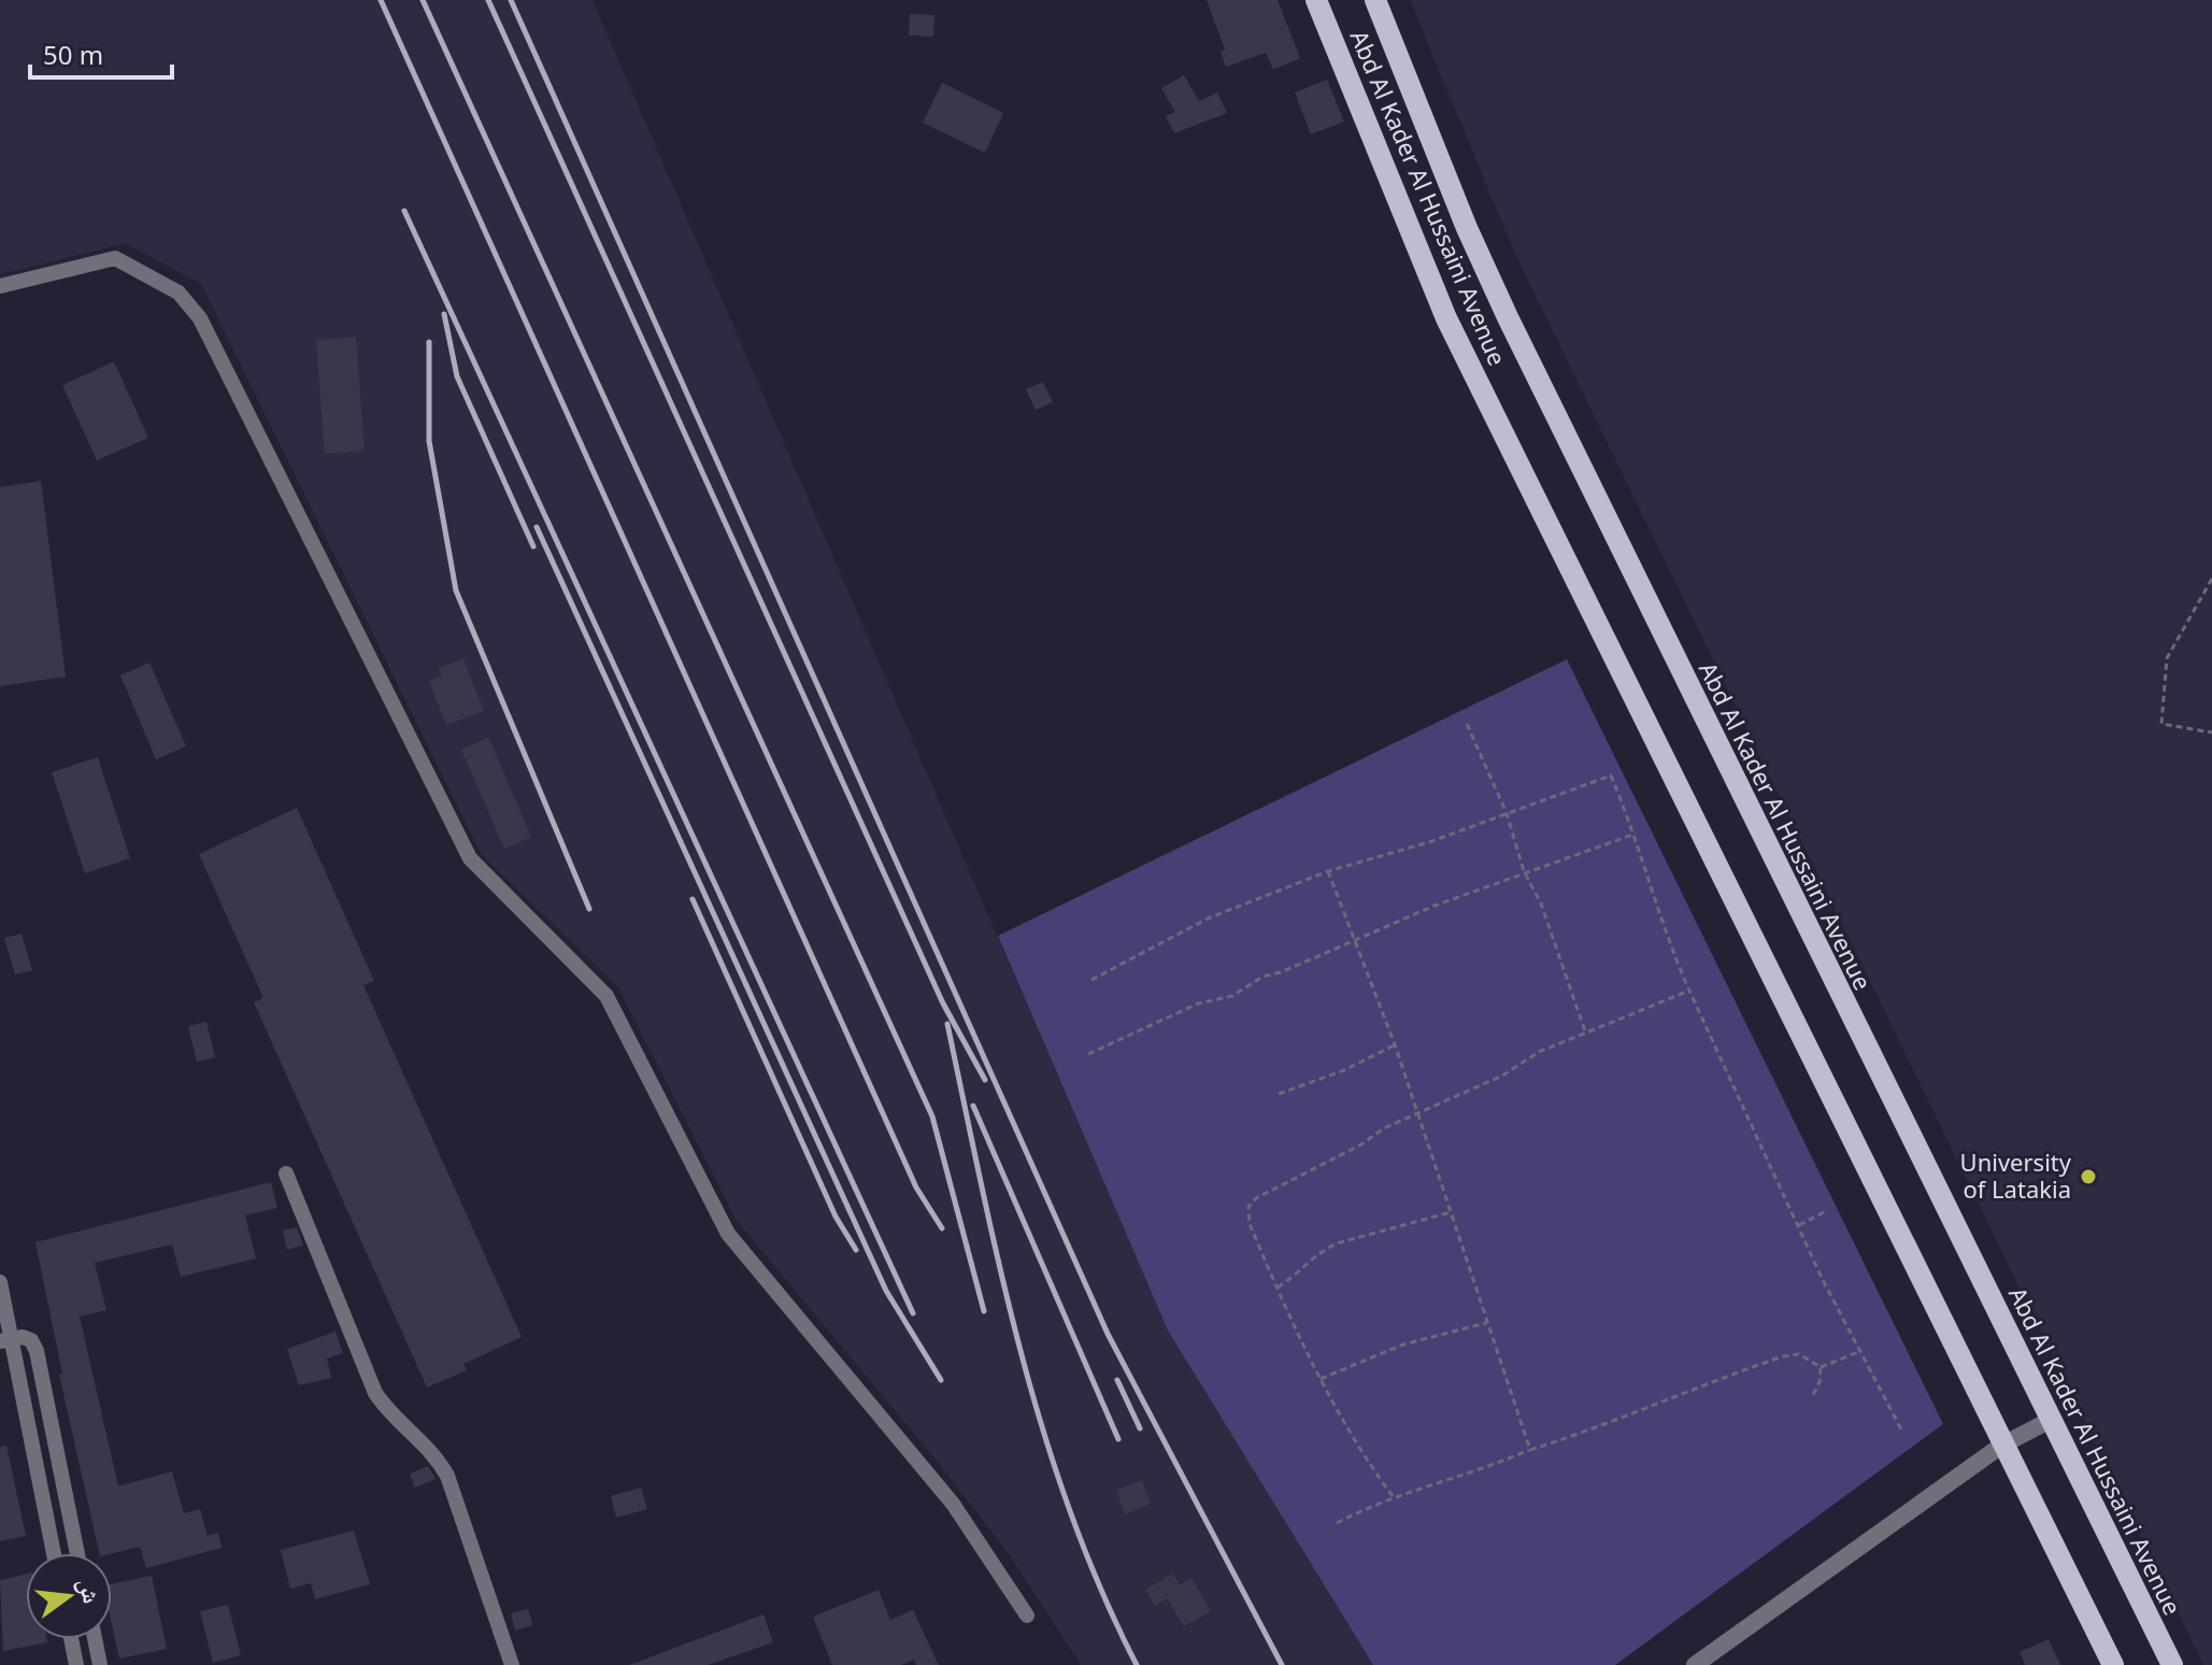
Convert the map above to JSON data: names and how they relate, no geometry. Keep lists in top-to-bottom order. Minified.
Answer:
{"streets":{"main road":["Abd Al Kader Al Hussaini Avenue"]},"places":["University of Latakia"],"scale_bar":"50 m","north":"right"}
